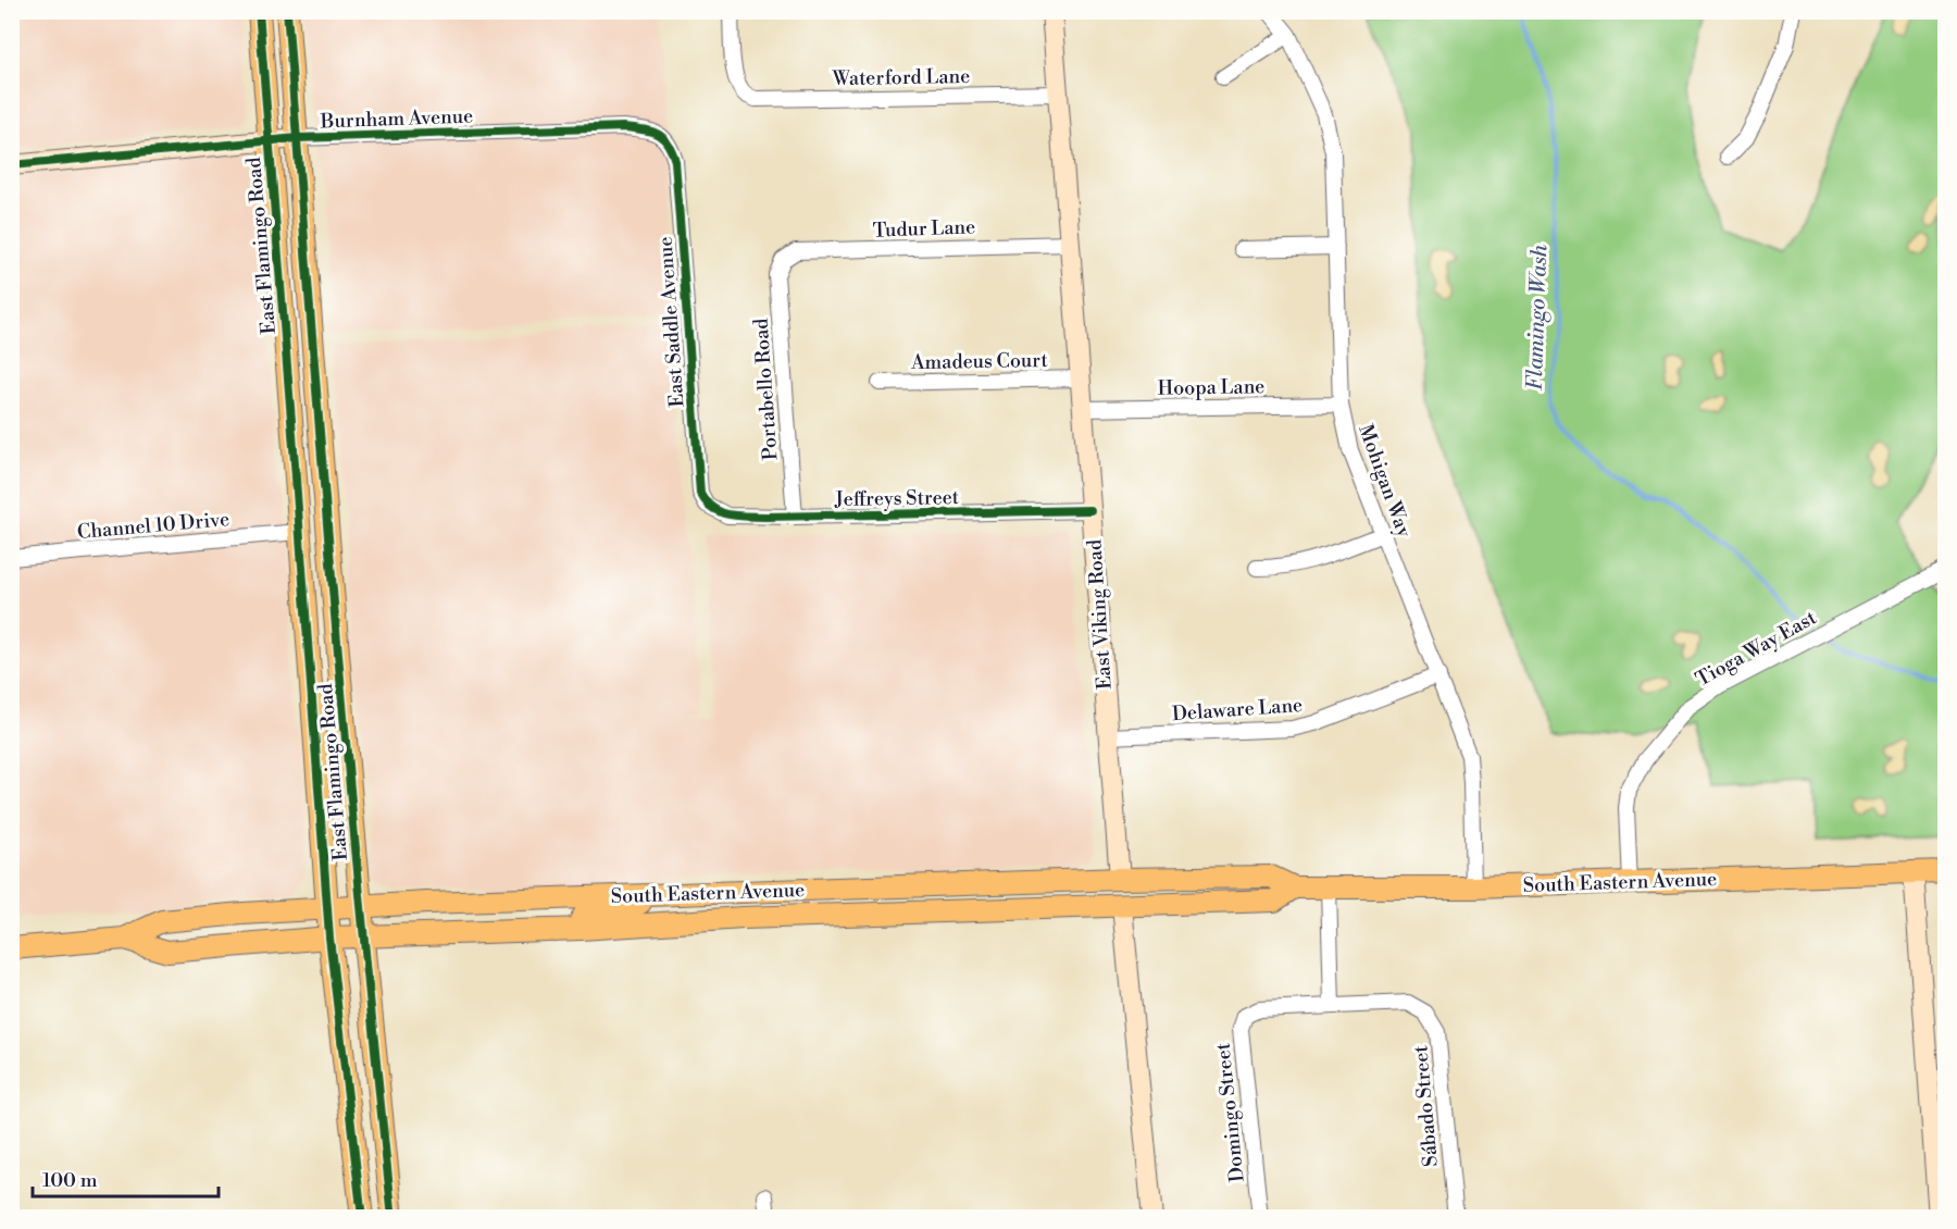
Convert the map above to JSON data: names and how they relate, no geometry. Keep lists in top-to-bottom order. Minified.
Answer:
{"streets":{"main road":["East Flamingo Road","South Eastern Avenue"],"street":["Waterford Lane","Burnham Avenue","Tudur Lane","East Saddle Avenue","Amadeus Court","Hoopa Lane","Portabello Road","Mohigan Way","Jeffreys Street","Channel 10 Drive","East Viking Road","Tioga Way East","Delaware Lane","Sábado Street","Domingo Street"]},"crossings":[["Waterford Lane","East Viking Road"],["Burnham Avenue","East Flamingo Road"],["Burnham Avenue","East Saddle Avenue"],["Tudur Lane","Portabello Road"],["Tudur Lane","East Viking Road"],["East Flamingo Road","Channel 10 Drive"],["East Flamingo Road","South Eastern Avenue"],["East Saddle Avenue","Jeffreys Street"],["Amadeus Court","East Viking Road"],["Hoopa Lane","Mohigan Way"],["Hoopa Lane","East Viking Road"],["Portabello Road","Jeffreys Street"],["Mohigan Way","Delaware Lane"],["Mohigan Way","South Eastern Avenue"],["Jeffreys Street","East Viking Road"],["East Viking Road","Delaware Lane"],["East Viking Road","South Eastern Avenue"],["Tioga Way East","South Eastern Avenue"],["Sábado Street","Domingo Street"]],"water":["Flamingo Wash"],"scale_bar":"100 m"}
